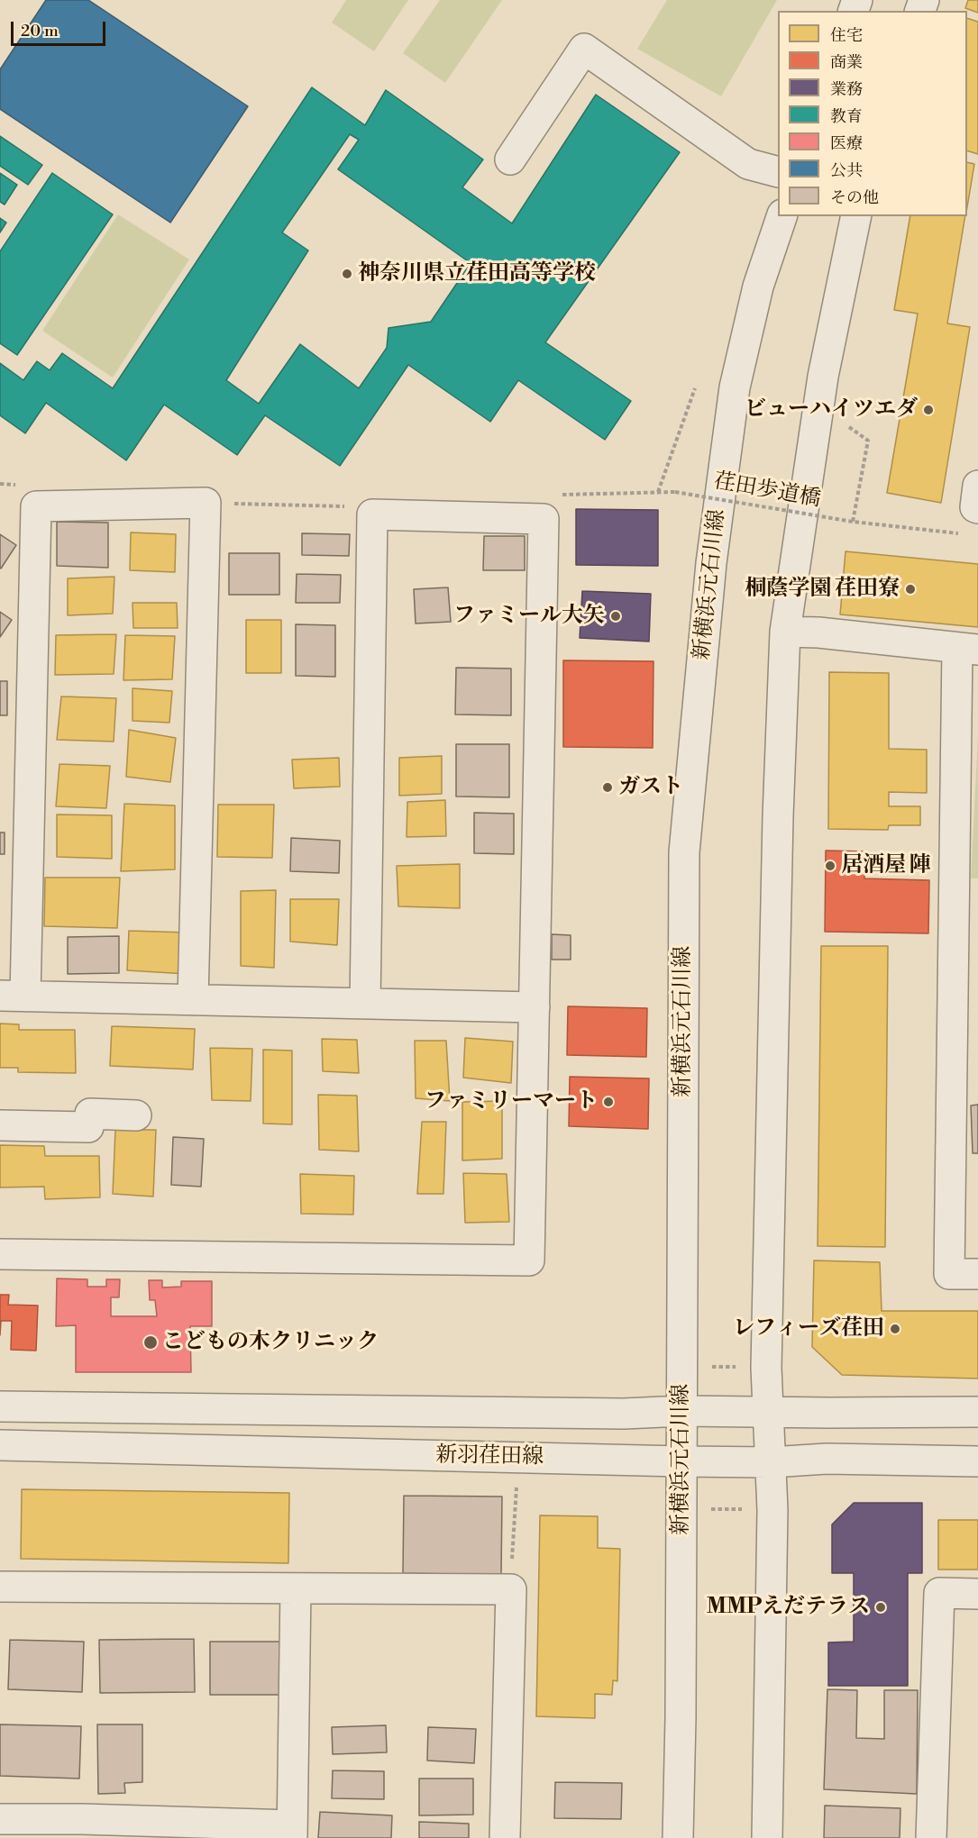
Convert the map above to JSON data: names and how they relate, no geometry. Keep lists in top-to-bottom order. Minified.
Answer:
{"streets":{"street":["新横浜元石川線","新羽荏田線"],"path":["荏田歩道橋"]},"crossings":[["新横浜元石川線","新羽荏田線"]],"places":["神奈川県立荏田高等学校","ビューハイツエダ","桐蔭学園 荏田寮","ファミール大矢","ガスト","居酒屋 陣","ファミリーマート","レフィーズ荏田","こどもの木クリニック","MMPえだテラス"],"legend":["住宅","商業","業務","教育","医療","公共","その他"],"scale_bar":"20 m"}
